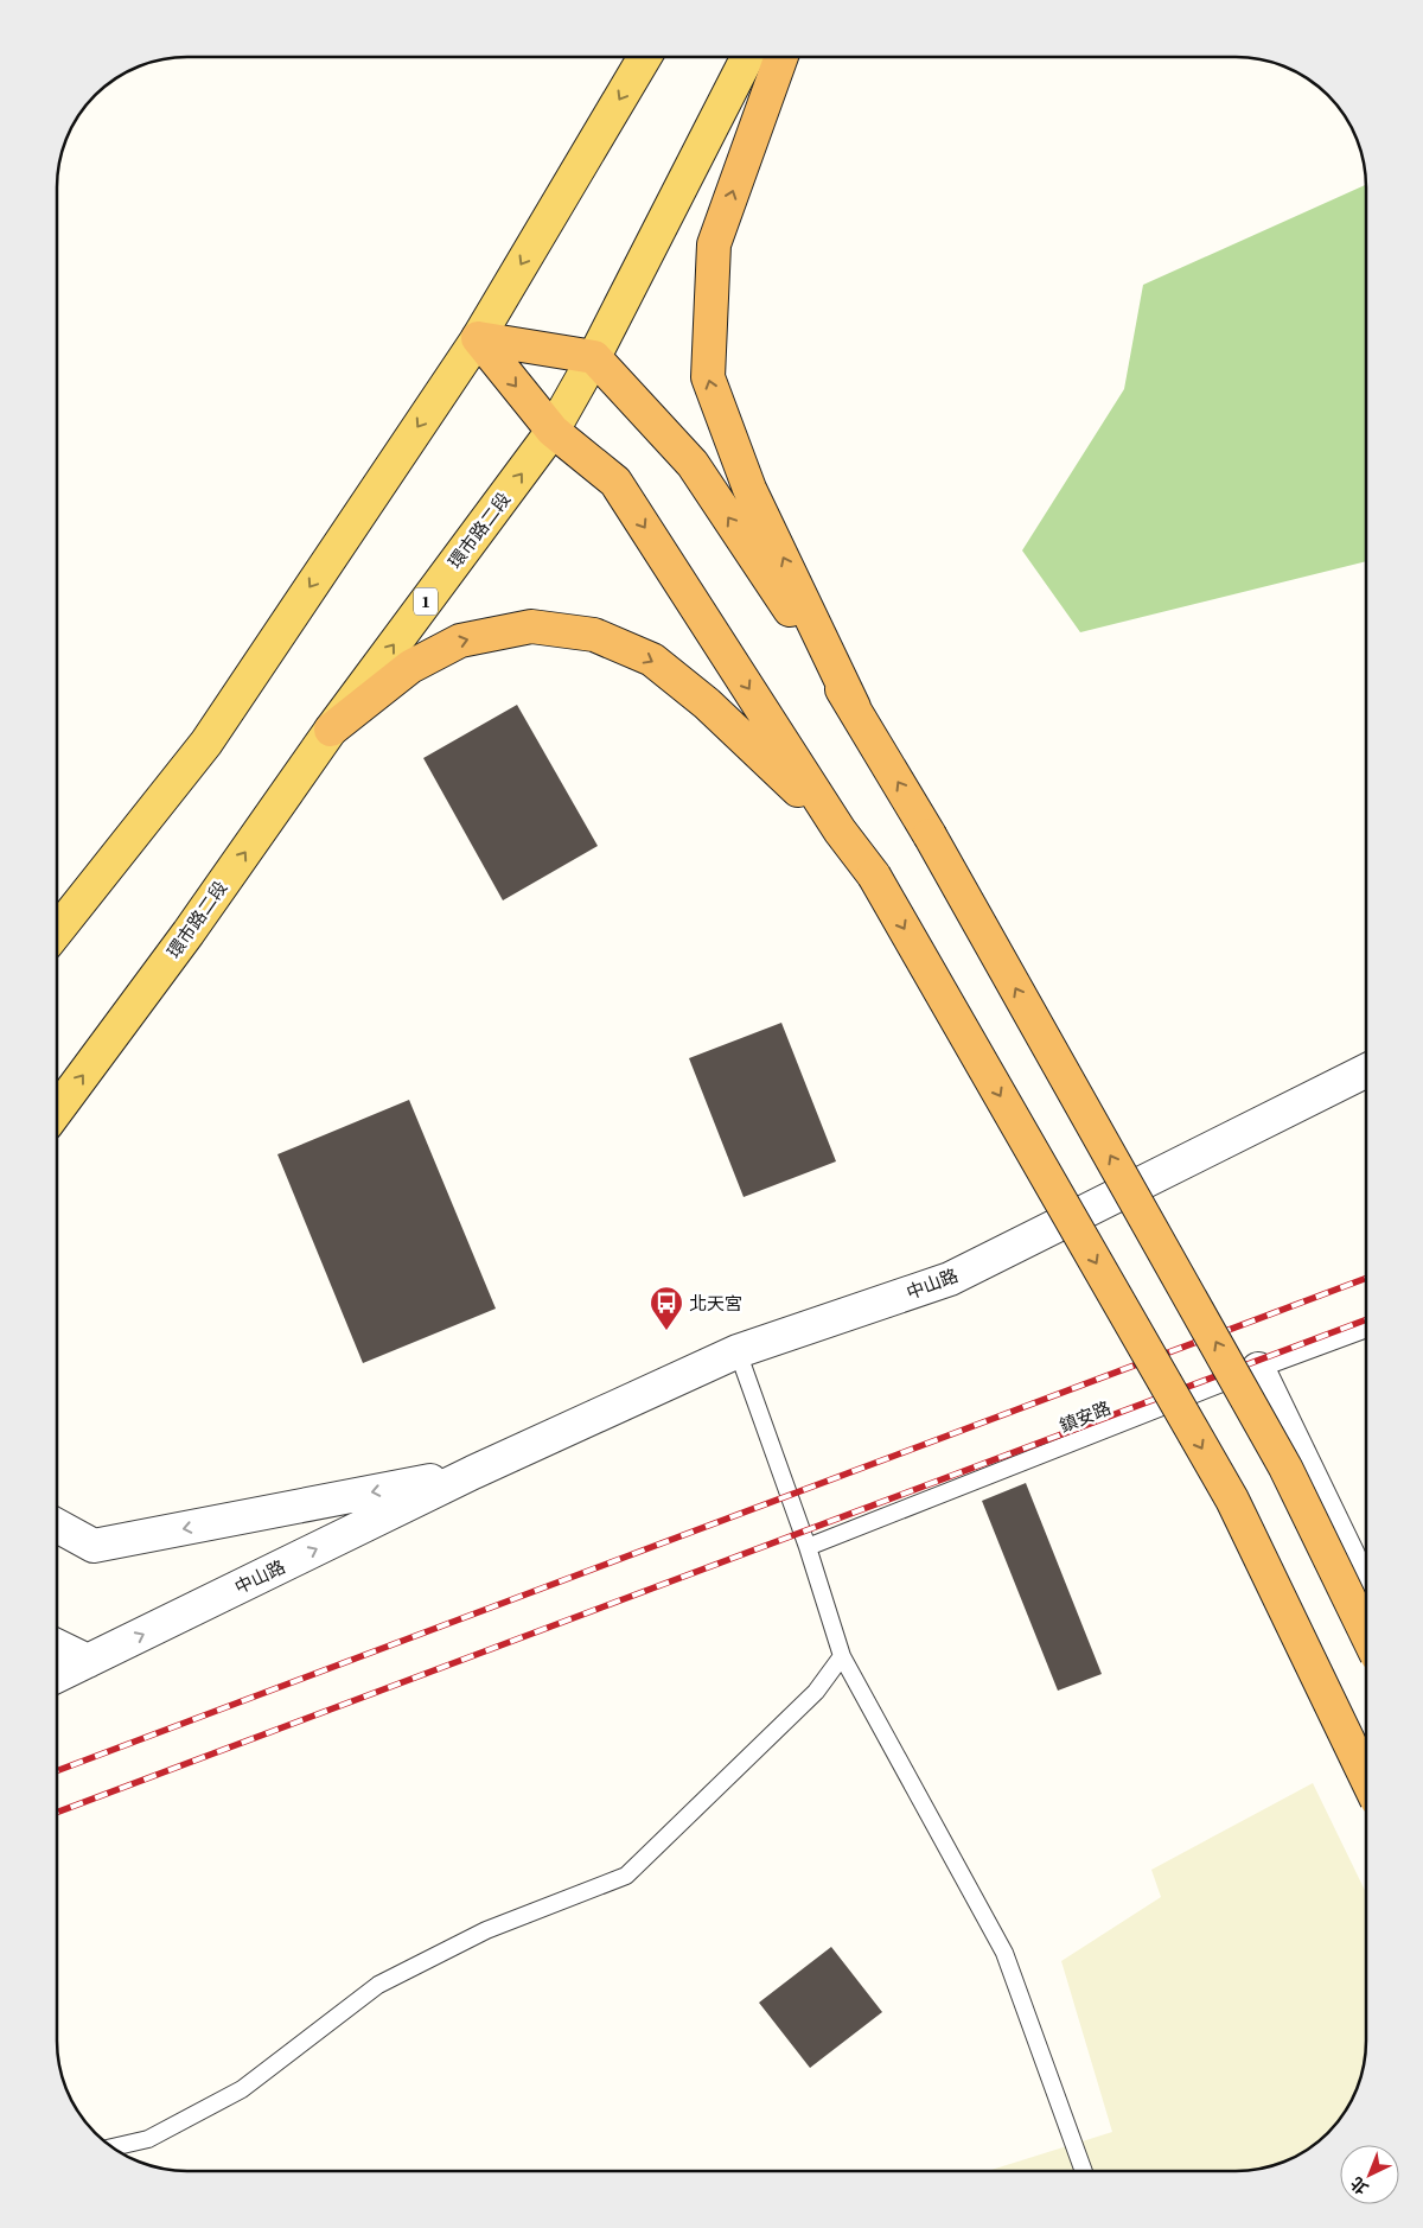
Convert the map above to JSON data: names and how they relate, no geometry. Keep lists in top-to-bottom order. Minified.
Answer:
{"streets":{"main road":["環市路二段","1"],"street":["中山路"],"lane":["鎮安路"]},"places":{"bus stop":["北天宮"]},"north":"bottom left"}
